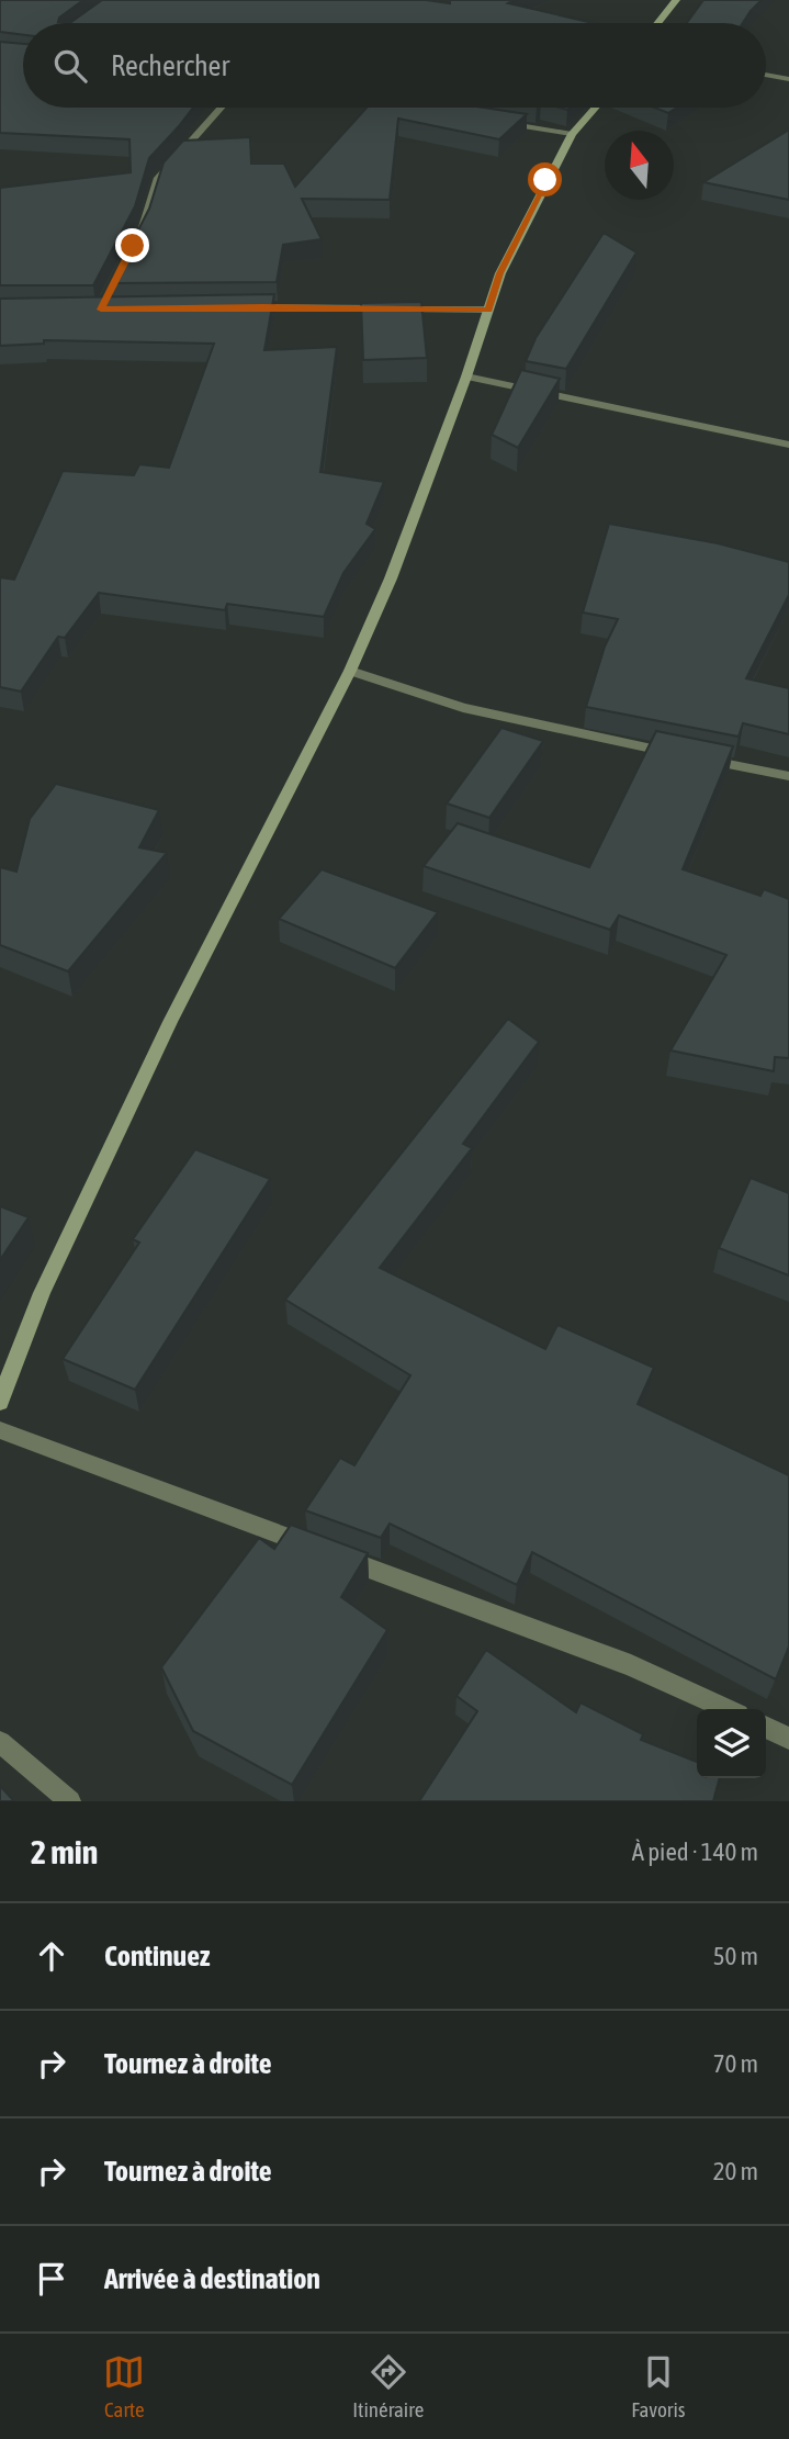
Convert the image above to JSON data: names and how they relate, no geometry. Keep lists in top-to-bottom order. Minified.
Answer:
{"north":"top","page":{"search":"Rechercher","heading":["2 min","À pied · 140 m"],"list":[["Continuez","50 m"],["Tournez à droite","70 m"],["Tournez à droite","20 m"],"Arrivée à destination"],"nav":["Carte","Itinéraire","Favoris"]}}
